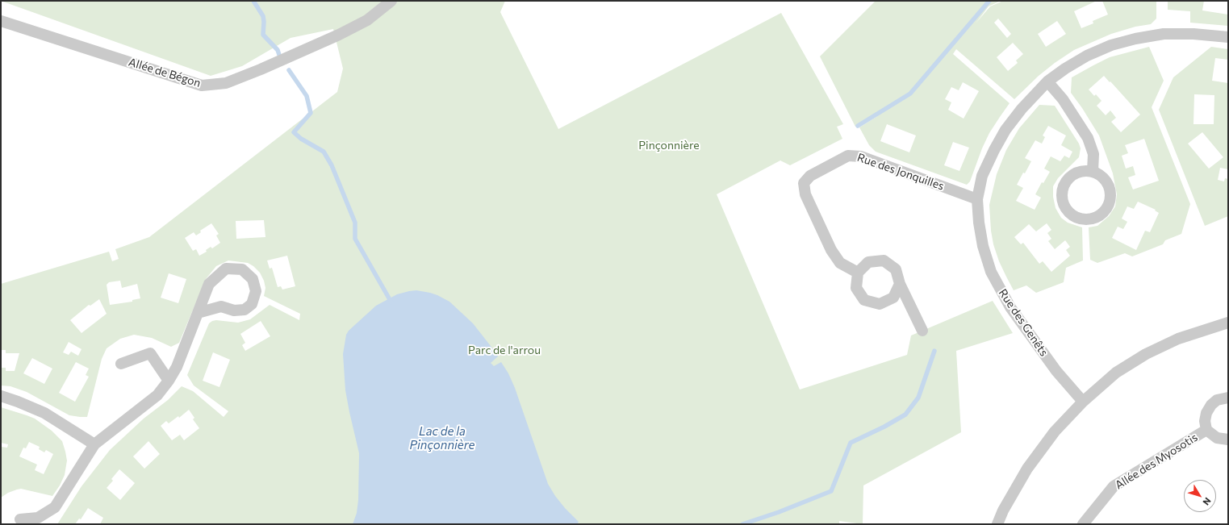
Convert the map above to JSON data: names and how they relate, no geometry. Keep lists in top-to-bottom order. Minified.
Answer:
{"streets":{"street":["Allée de Bégon","Rue des Jonquilles","Rue des Genêts","Allée des Myosotis"]},"crossings":[["Rue des Jonquilles","Rue des Genêts"]],"water":["Lac de la Pinçonnière"],"parks":["Pinçonnière","Parc de l'arrou"],"north":"bottom right"}
